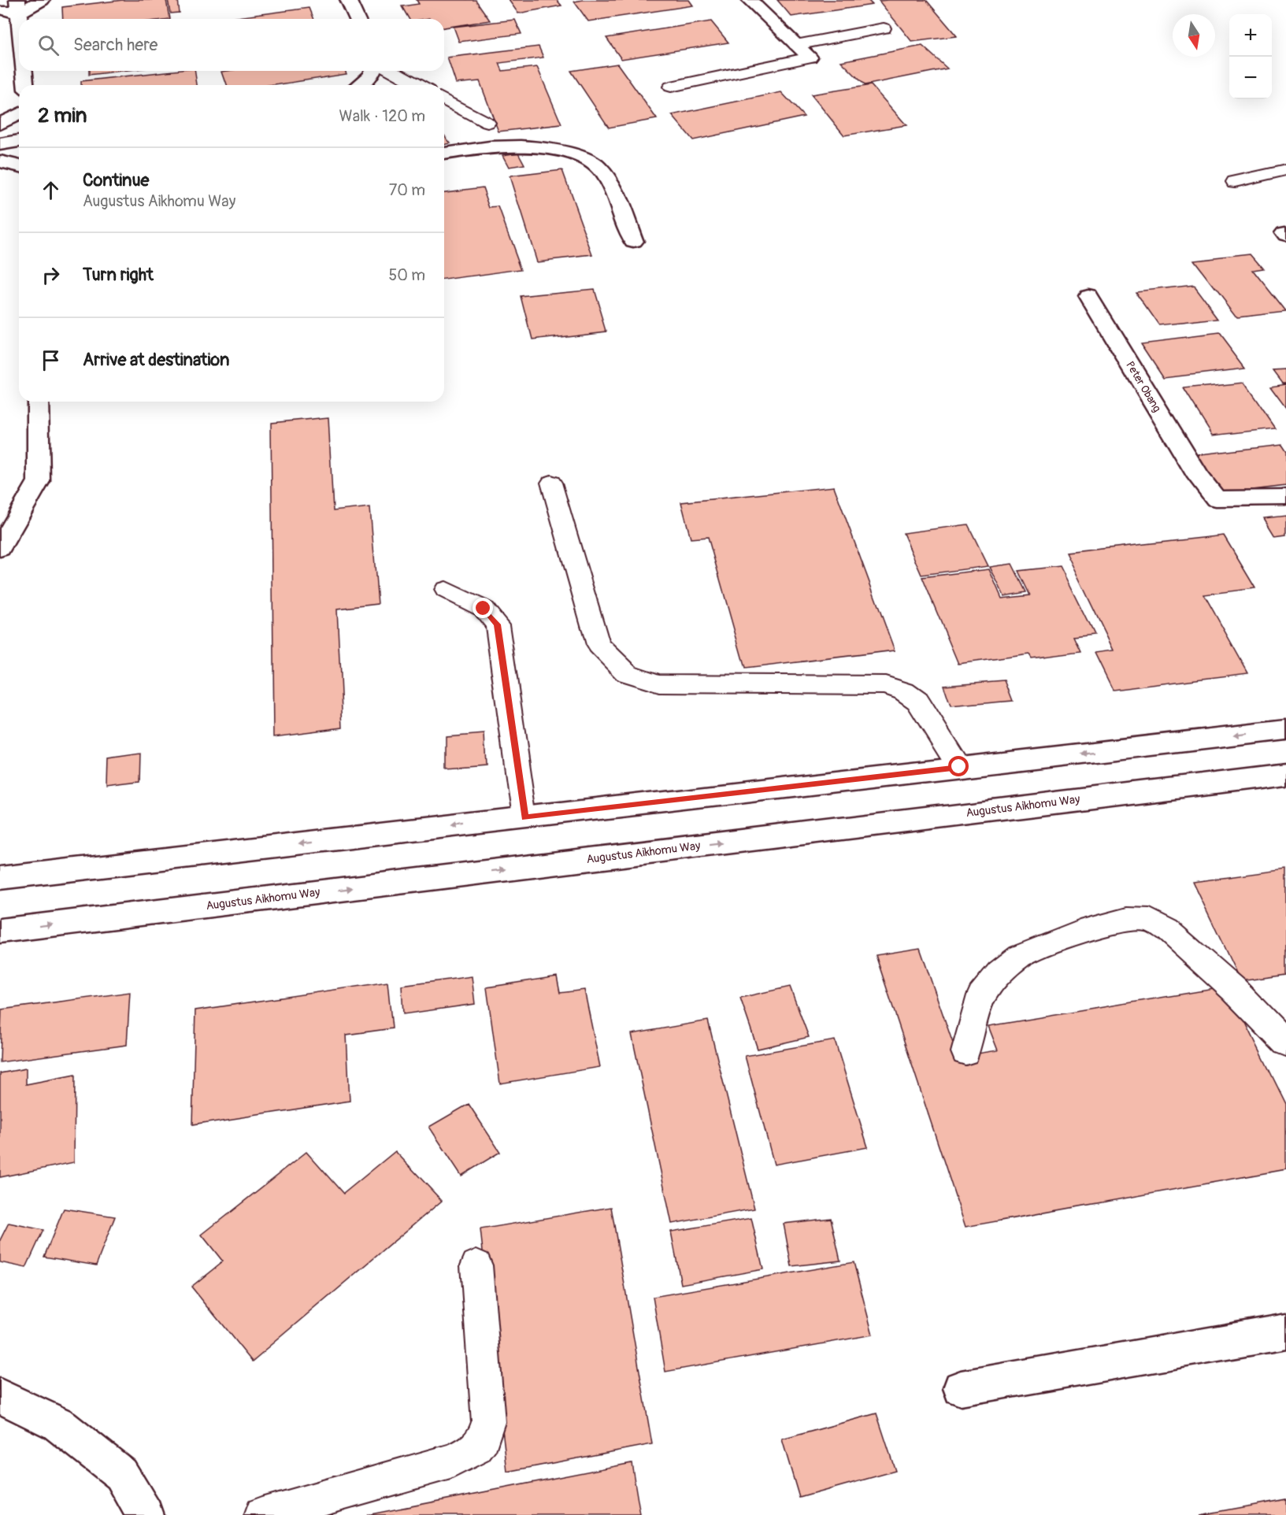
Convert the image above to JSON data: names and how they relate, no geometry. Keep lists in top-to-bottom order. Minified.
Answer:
{"streets":{"street":["Peter Obang","Augustus Aikhomu Way"]},"north":"bottom","page":{"map_buttons":["+","−"],"search":"Search here","heading":["2 min","Walk · 120 m"],"list":[["Continue","Augustus Aikhomu Way","70 m"],["Turn right","50 m"],"Arrive at destination"]}}
